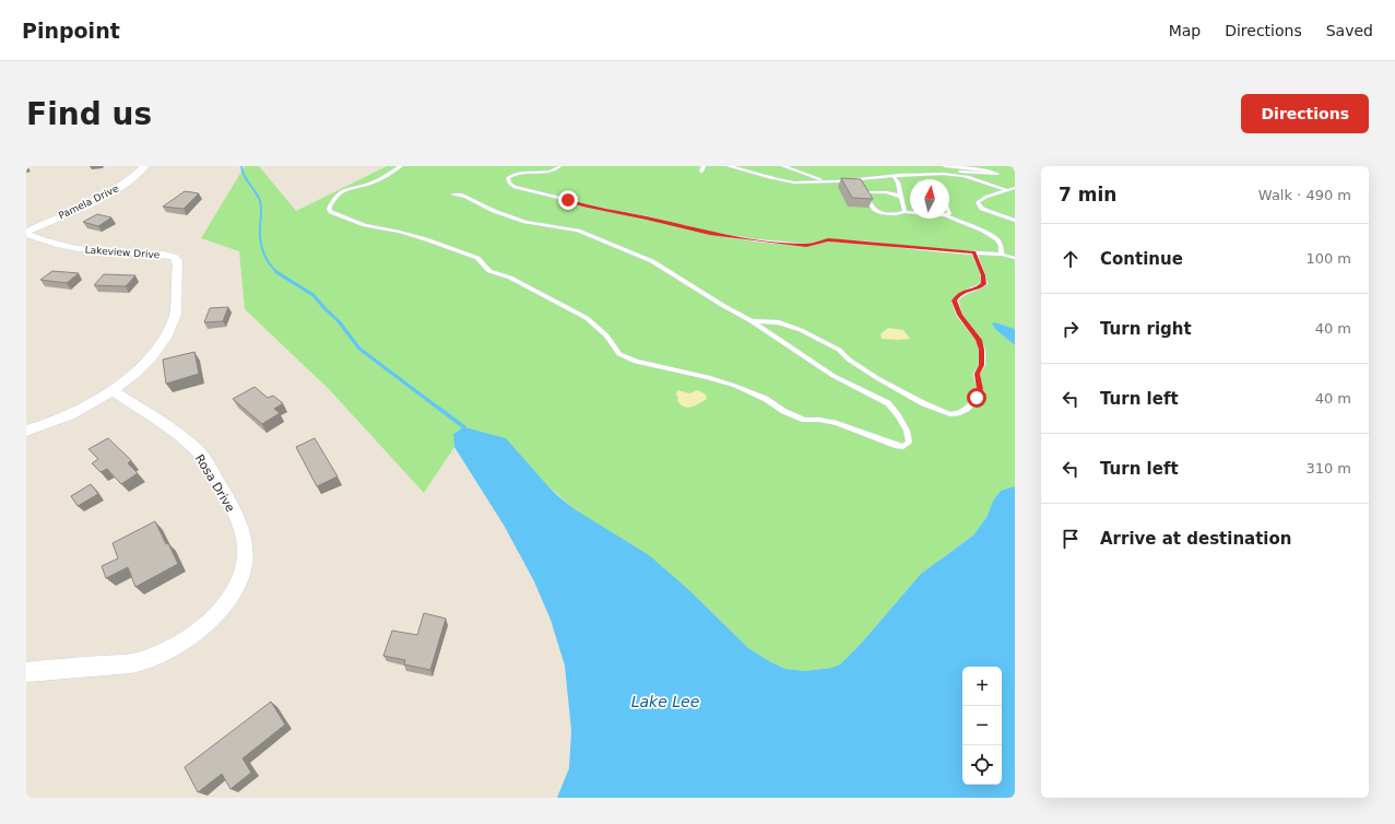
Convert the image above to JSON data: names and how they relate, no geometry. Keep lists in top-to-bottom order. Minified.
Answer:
{"streets":{"street":["Pamela Drive","Lakeview Drive","Rosa Drive"]},"crossings":[["Pamela Drive","Lakeview Drive"],["Lakeview Drive","Rosa Drive"]],"water":["Lake Lee"],"north":"top","page":{"header":"Pinpoint","nav":["Map","Directions","Saved"],"buttons":"Directions","title":"Find us","heading":["7 min","Walk · 490 m"],"list":[["Continue","100 m"],["Turn right","40 m"],["Turn left","40 m"],["Turn left","310 m"],"Arrive at destination"],"map_buttons":["+","−"]}}
